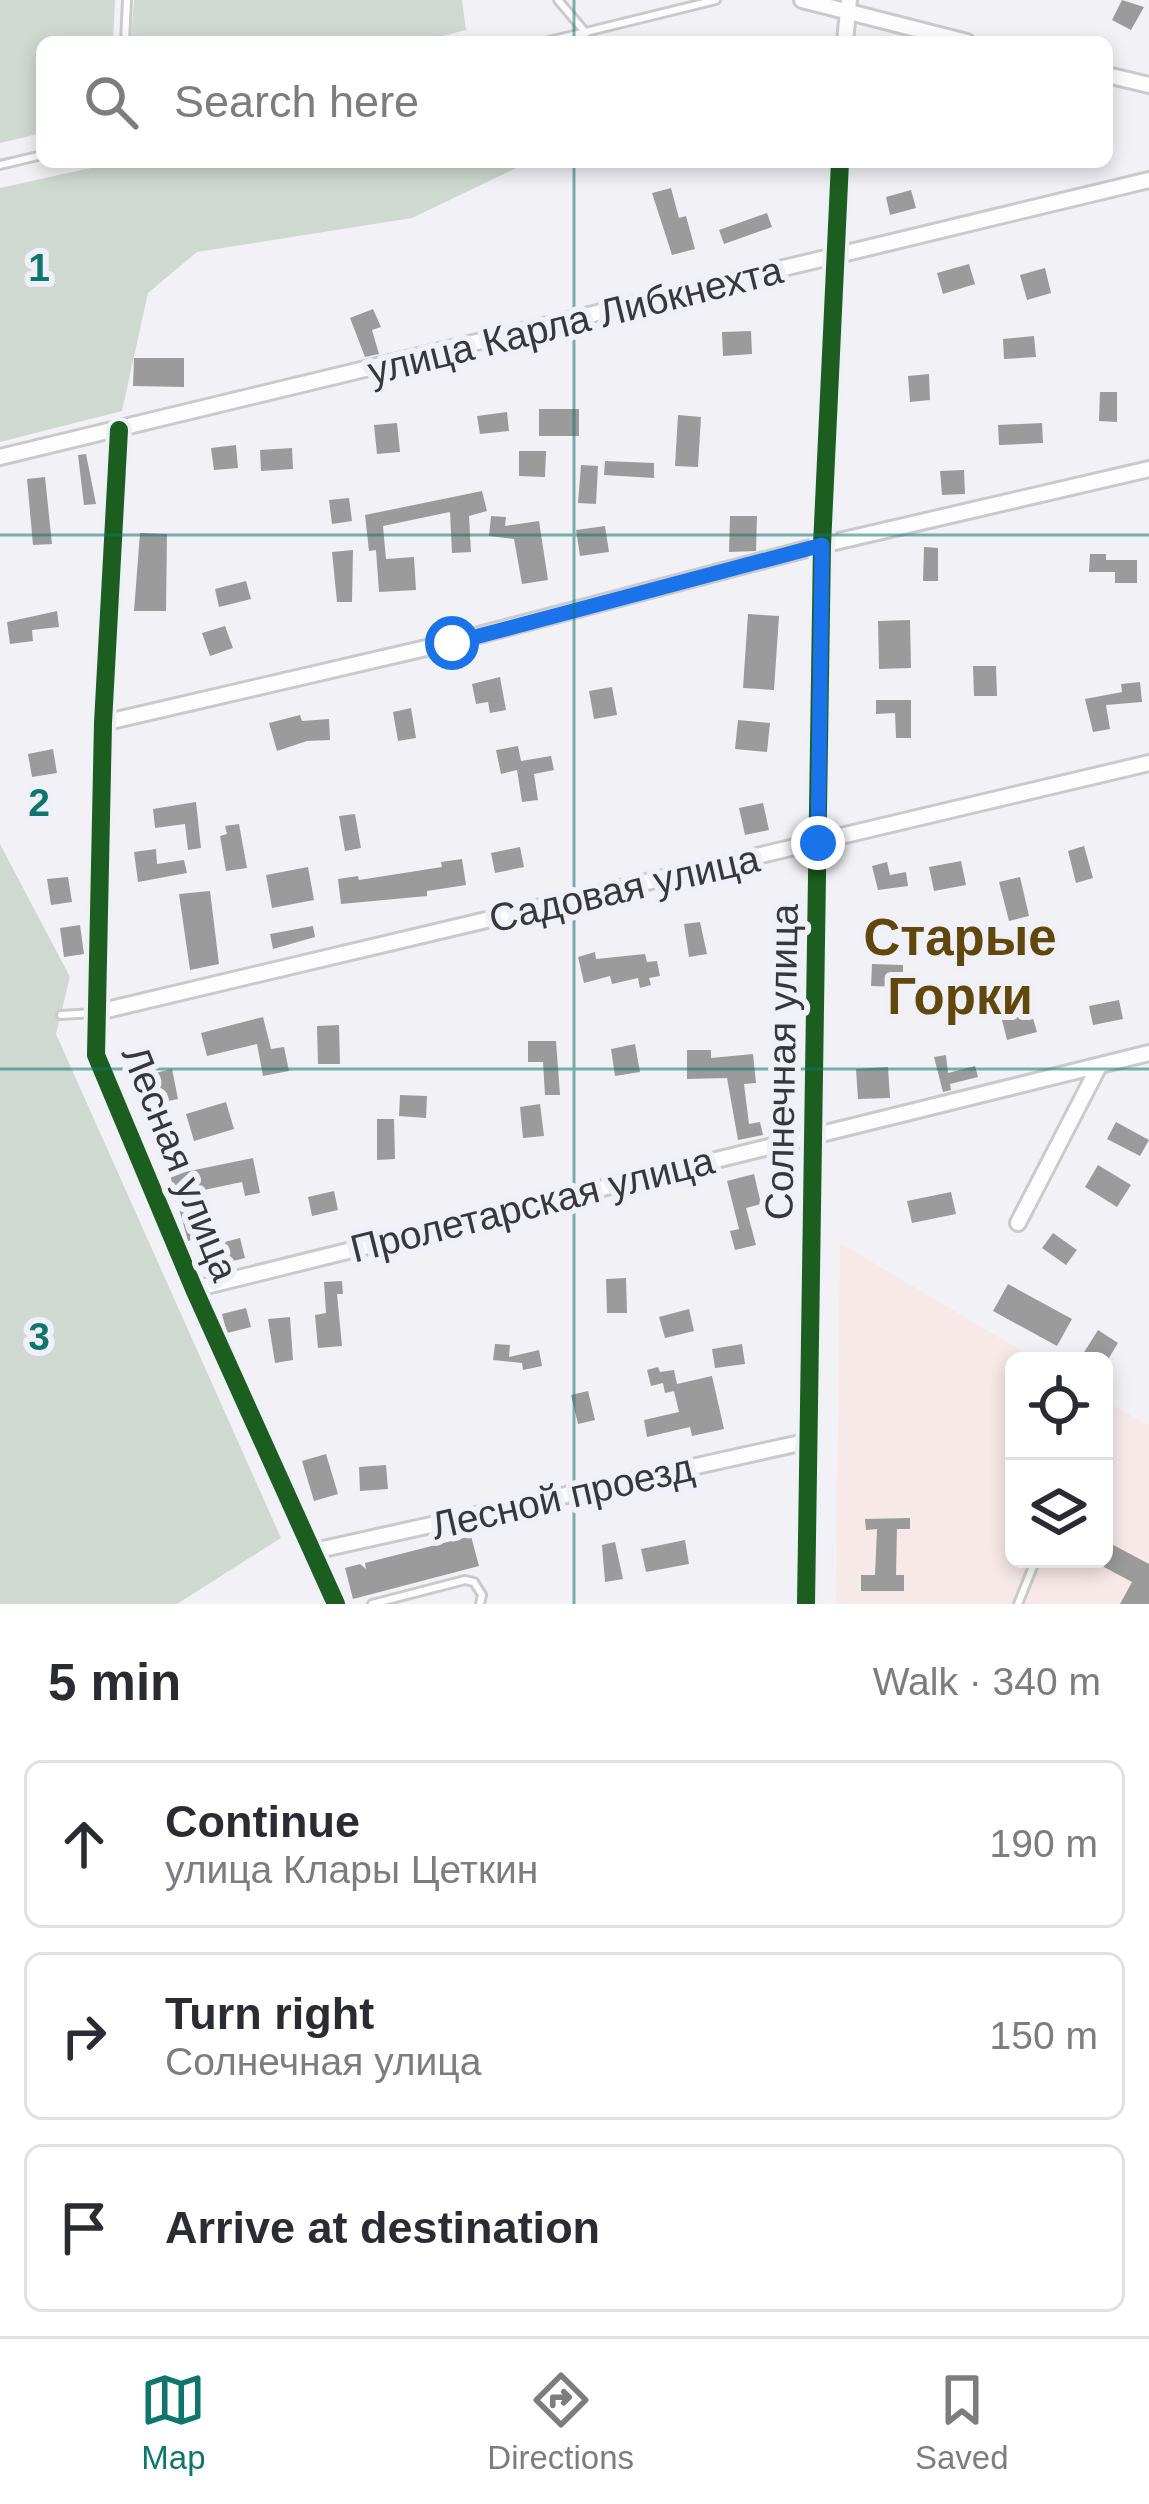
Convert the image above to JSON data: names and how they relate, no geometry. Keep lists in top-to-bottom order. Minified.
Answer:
{"streets":{"street":["улица Карла Либкнехта","Садовая улица","Солнечная улица","Лесная улица","Пролетарская улица","Лесной проезд"]},"crossings":[["улица Карла Либкнехта","Солнечная улица"],["улица Карла Либкнехта","Лесная улица"],["Садовая улица","Солнечная улица"],["Садовая улица","Лесная улица"],["Солнечная улица","Пролетарская улица"],["Солнечная улица","Лесной проезд"],["Лесная улица","Пролетарская улица"],["Лесная улица","Лесной проезд"]],"districts":["Старые Горки"],"page":{"search":"Search here","heading":["5 min","Walk · 340 m"],"list":[["Continue","улица Клары Цеткин","190 m"],["Turn right","Солнечная улица","150 m"],"Arrive at destination"],"nav":["Map","Directions","Saved"]},"grid":{"rows":["1","2","3"]}}
